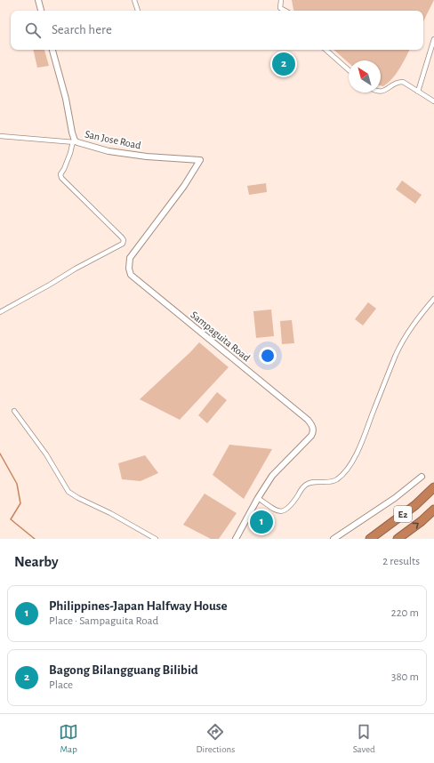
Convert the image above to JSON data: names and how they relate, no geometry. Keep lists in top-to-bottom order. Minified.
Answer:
{"streets":{"highway":["E2"],"street":["San Jose Road","Sampaguita Road"]},"crossings":[["San Jose Road","Sampaguita Road"]],"north":"top left","page":{"search":"Search here","pins":["2","1"],"heading":["Nearby","2 results"],"list":[{"mark":"1","name":"Philippines-Japan Halfway House","note":"Place · Sampaguita Road","value":"220 m"},{"mark":"2","name":"Bagong Bilangguang Bilibid","note":"Place","value":"380 m"}],"nav":["Map","Directions","Saved"]}}
